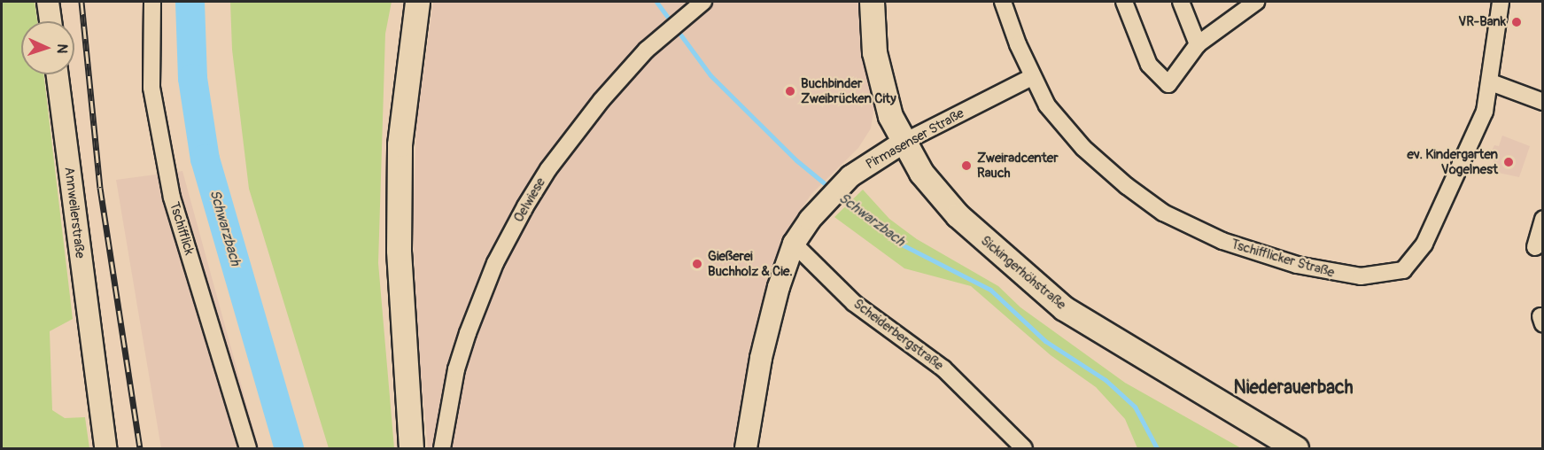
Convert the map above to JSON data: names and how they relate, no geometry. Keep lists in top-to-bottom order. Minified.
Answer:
{"streets":{"main road":["Sickingerhöhstraße"],"street":["Pirmasenser Straße","Oelwiese","Annweilerstraße","Tschifflick","Tschifflicker Straße","Scheiderbergstraße"]},"crossings":[["Pirmasenser Straße","Tschifflicker Straße"],["Pirmasenser Straße","Sickingerhöhstraße"],["Pirmasenser Straße","Scheiderbergstraße"]],"districts":["Niederauerbach"],"water":["Schwarzbach"],"places":["VR-Bank","Buchbinder Zweibrücken City","ev. Kindergarten Vogelnest","Zweiradcenter Rauch","Gießerei Buchholz & Cie."],"north":"right"}
